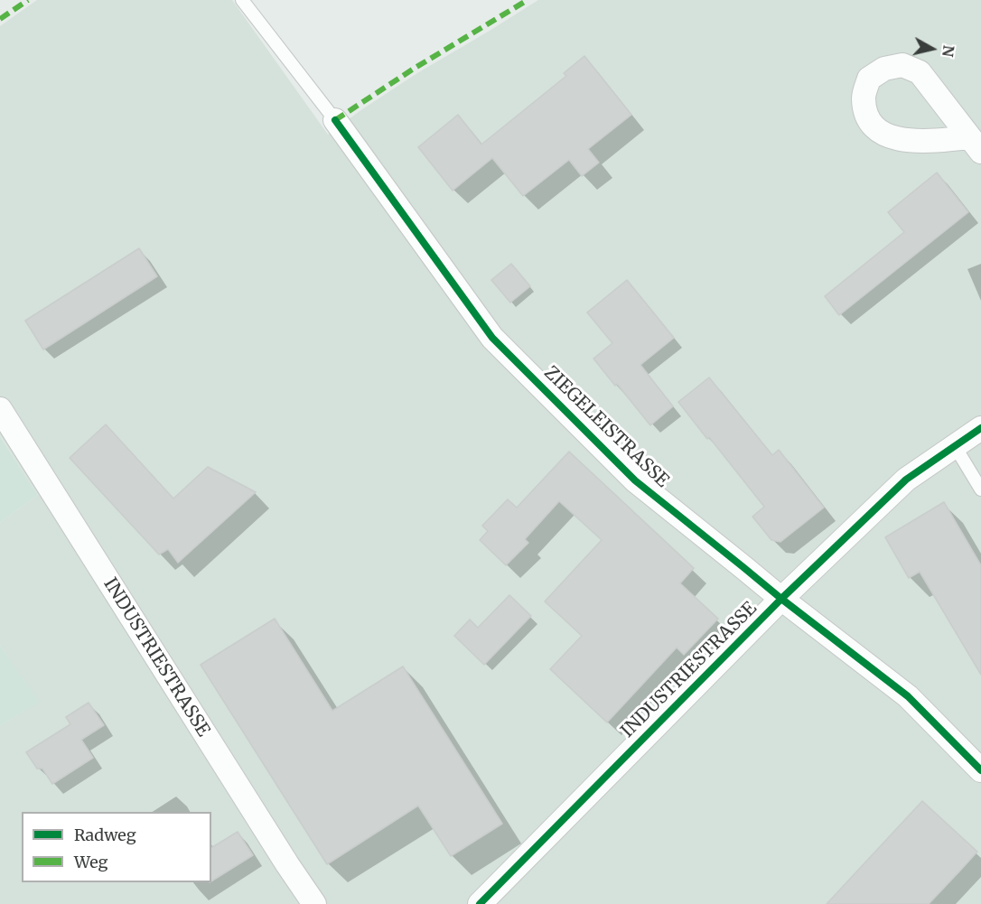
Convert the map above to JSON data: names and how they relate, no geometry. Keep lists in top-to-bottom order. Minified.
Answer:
{"streets":{"street":["ZIEGELEISTRASSE","INDUSTRIESTRASSE"]},"crossings":[["ZIEGELEISTRASSE","INDUSTRIESTRASSE"]],"legend":["Radweg","Weg"],"north":"right"}
